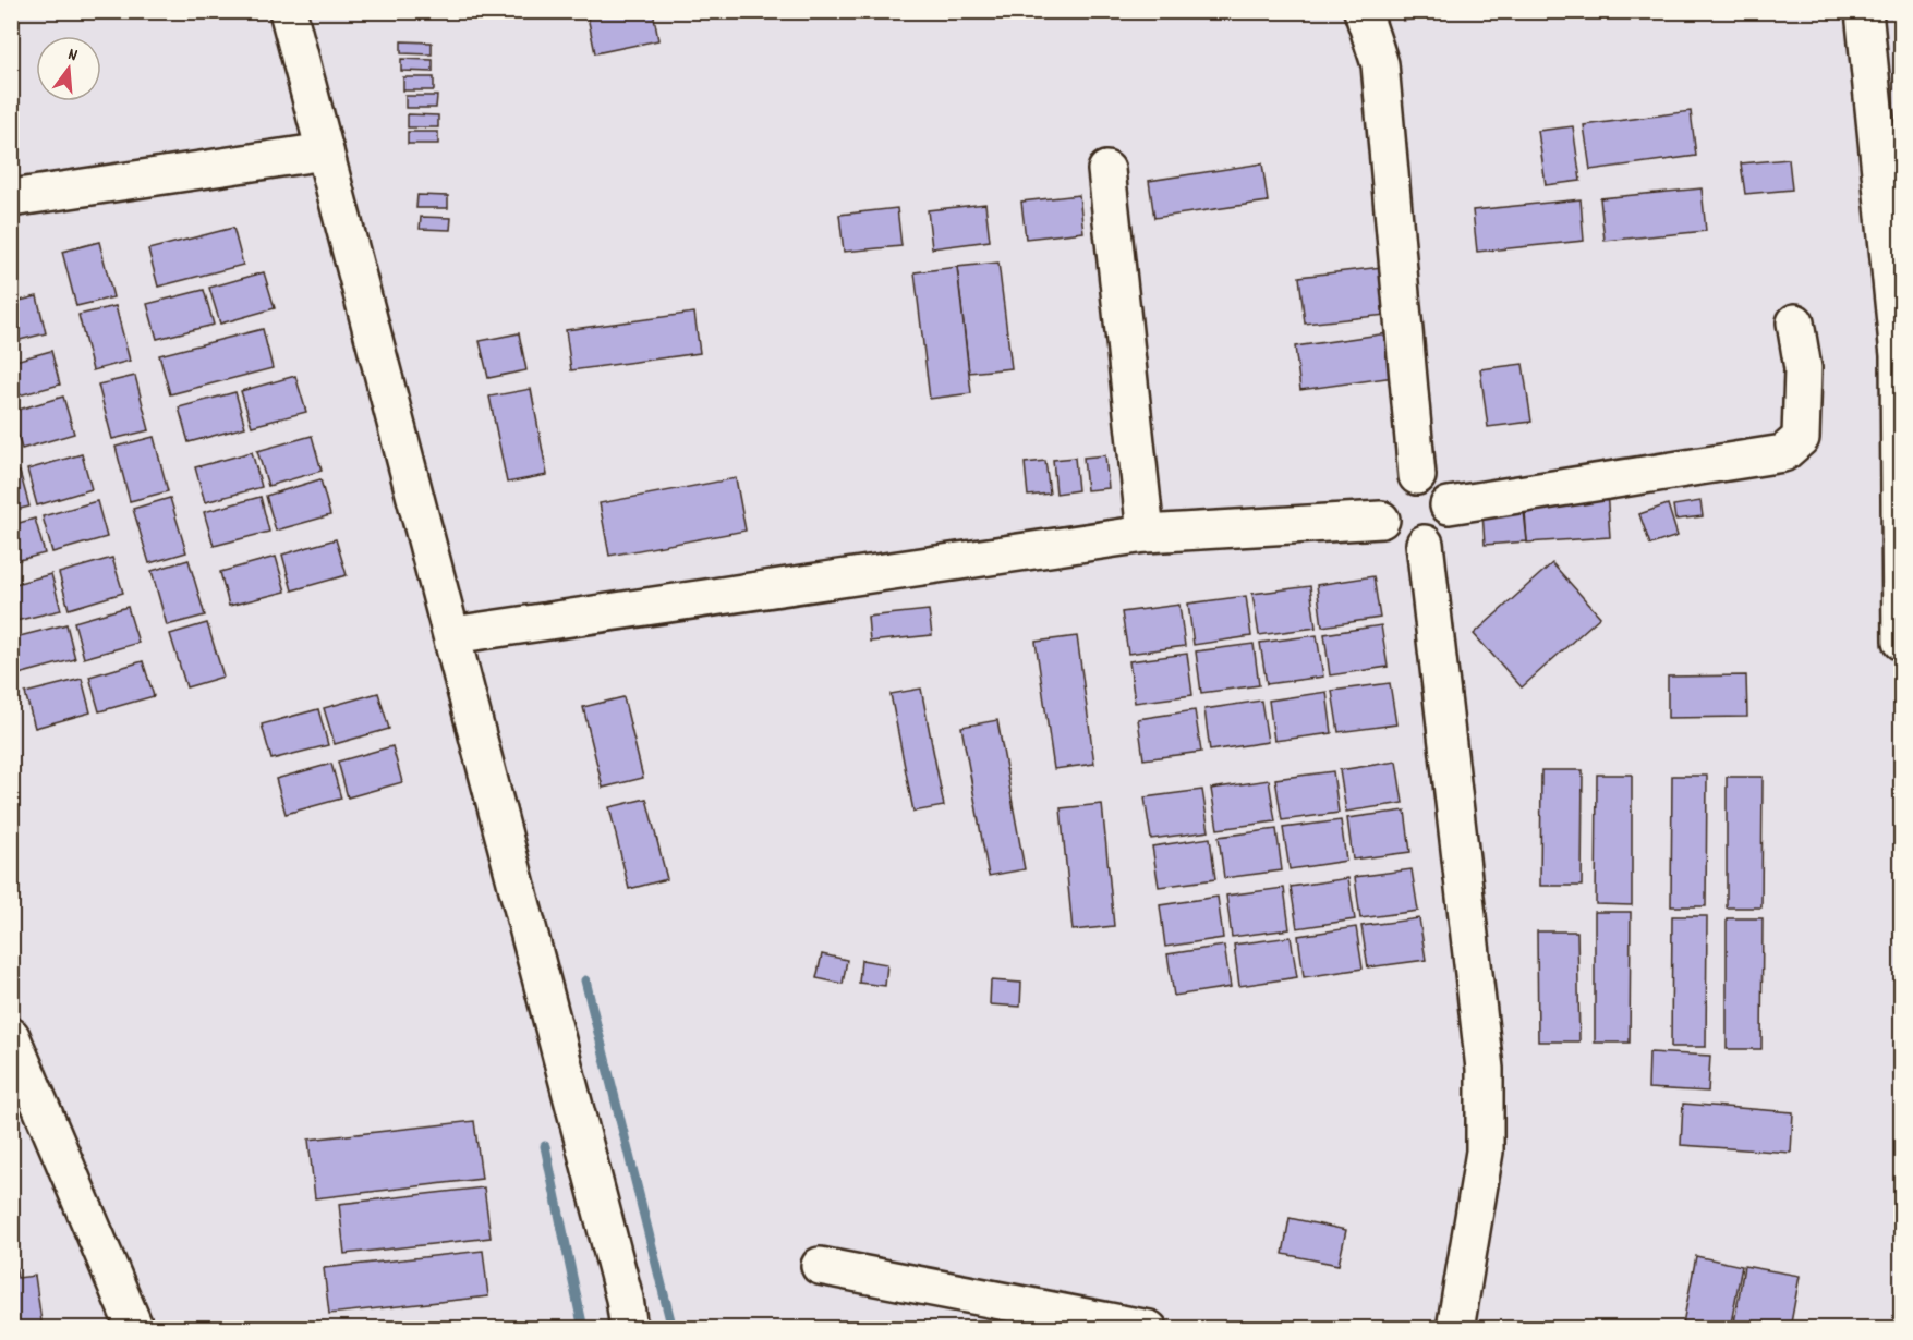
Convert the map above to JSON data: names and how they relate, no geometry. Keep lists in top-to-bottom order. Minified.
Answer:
{"north":"top"}
